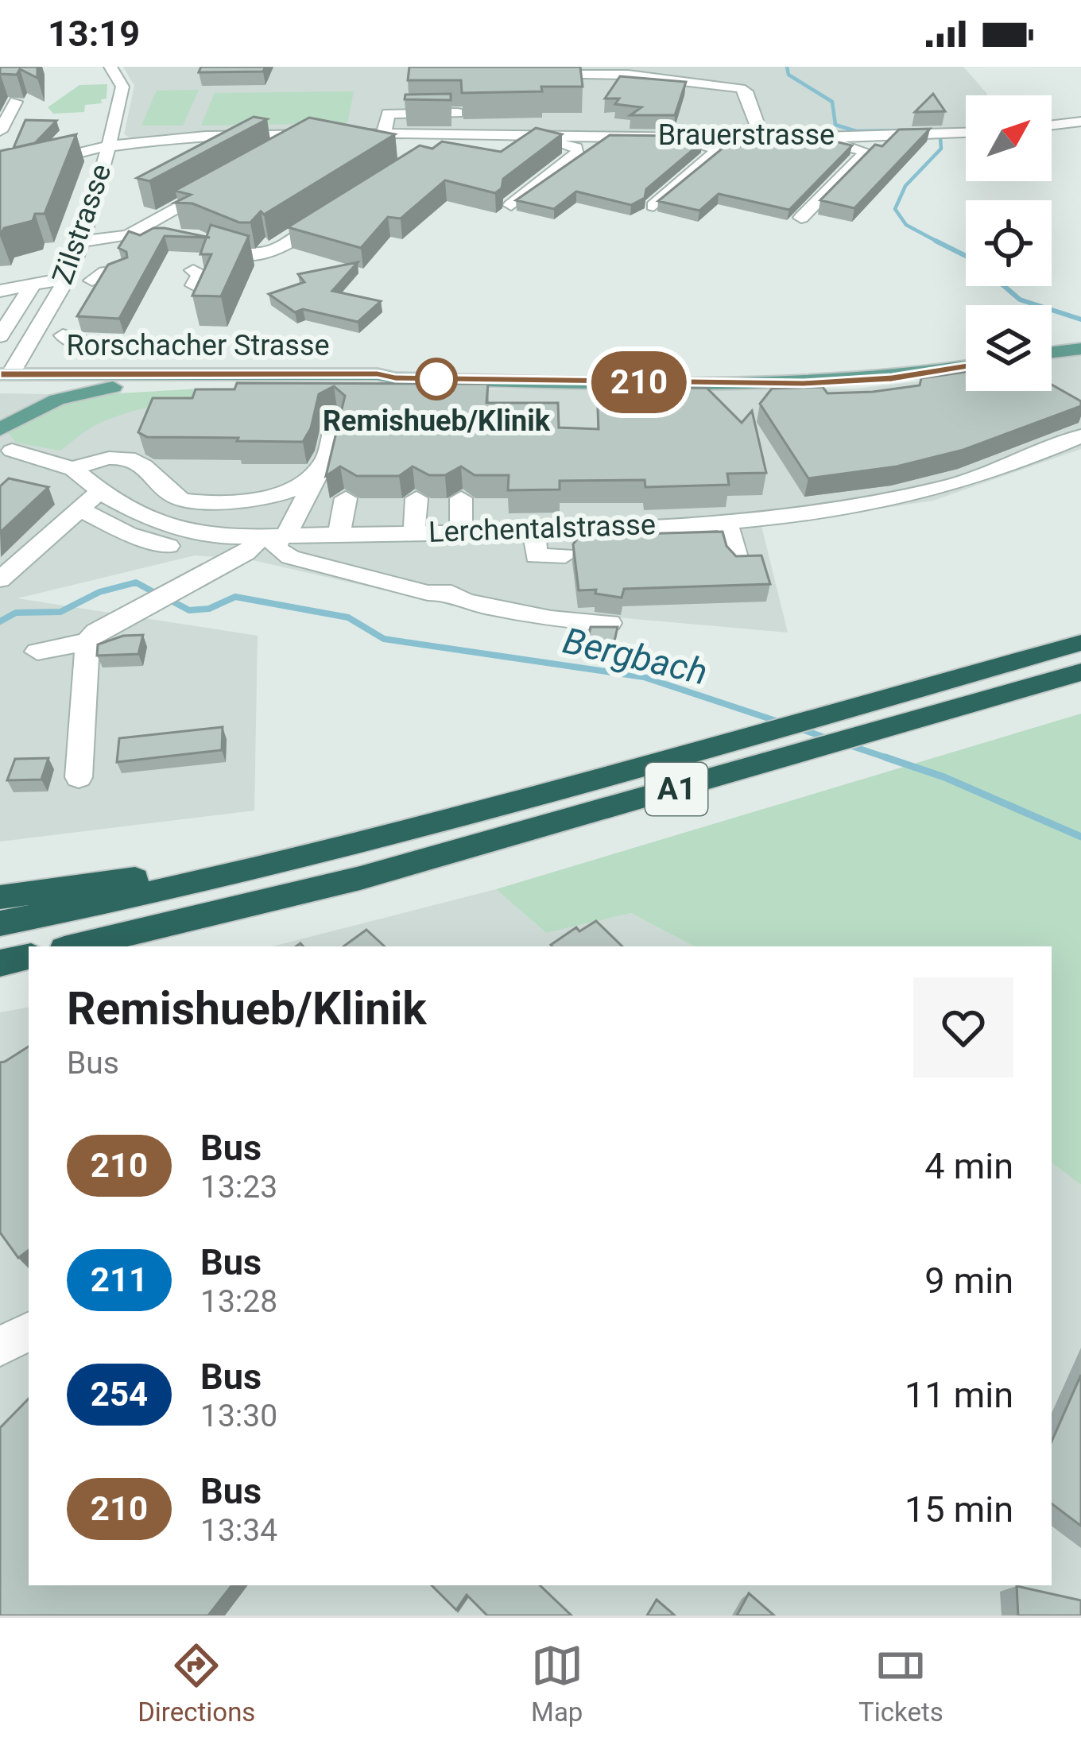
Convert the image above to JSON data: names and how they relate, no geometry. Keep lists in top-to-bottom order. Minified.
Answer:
{"streets":{"highway":["A1"],"main road":["Rorschacher Strasse"],"street":["Brauerstrasse","Zilstrasse","Lerchentalstrasse"]},"crossings":[["Zilstrasse","Rorschacher Strasse"]],"water":["Bergbach"],"places":["Remishueb/Klinik"],"lines":["bus line 210"],"north":"top right","page":{"status":"13:19","on_map":"210","heading":["Remishueb/Klinik","Bus"],"list":[{"mark":"210","name":"Bus","note":"13:23","value":"4 min"},{"mark":"211","name":"Bus","note":"13:28","value":"9 min"},{"mark":"254","name":"Bus","note":"13:30","value":"11 min"},{"mark":"210","name":"Bus","note":"13:34","value":"15 min"}],"tabs":["Directions","Map","Tickets"]}}
